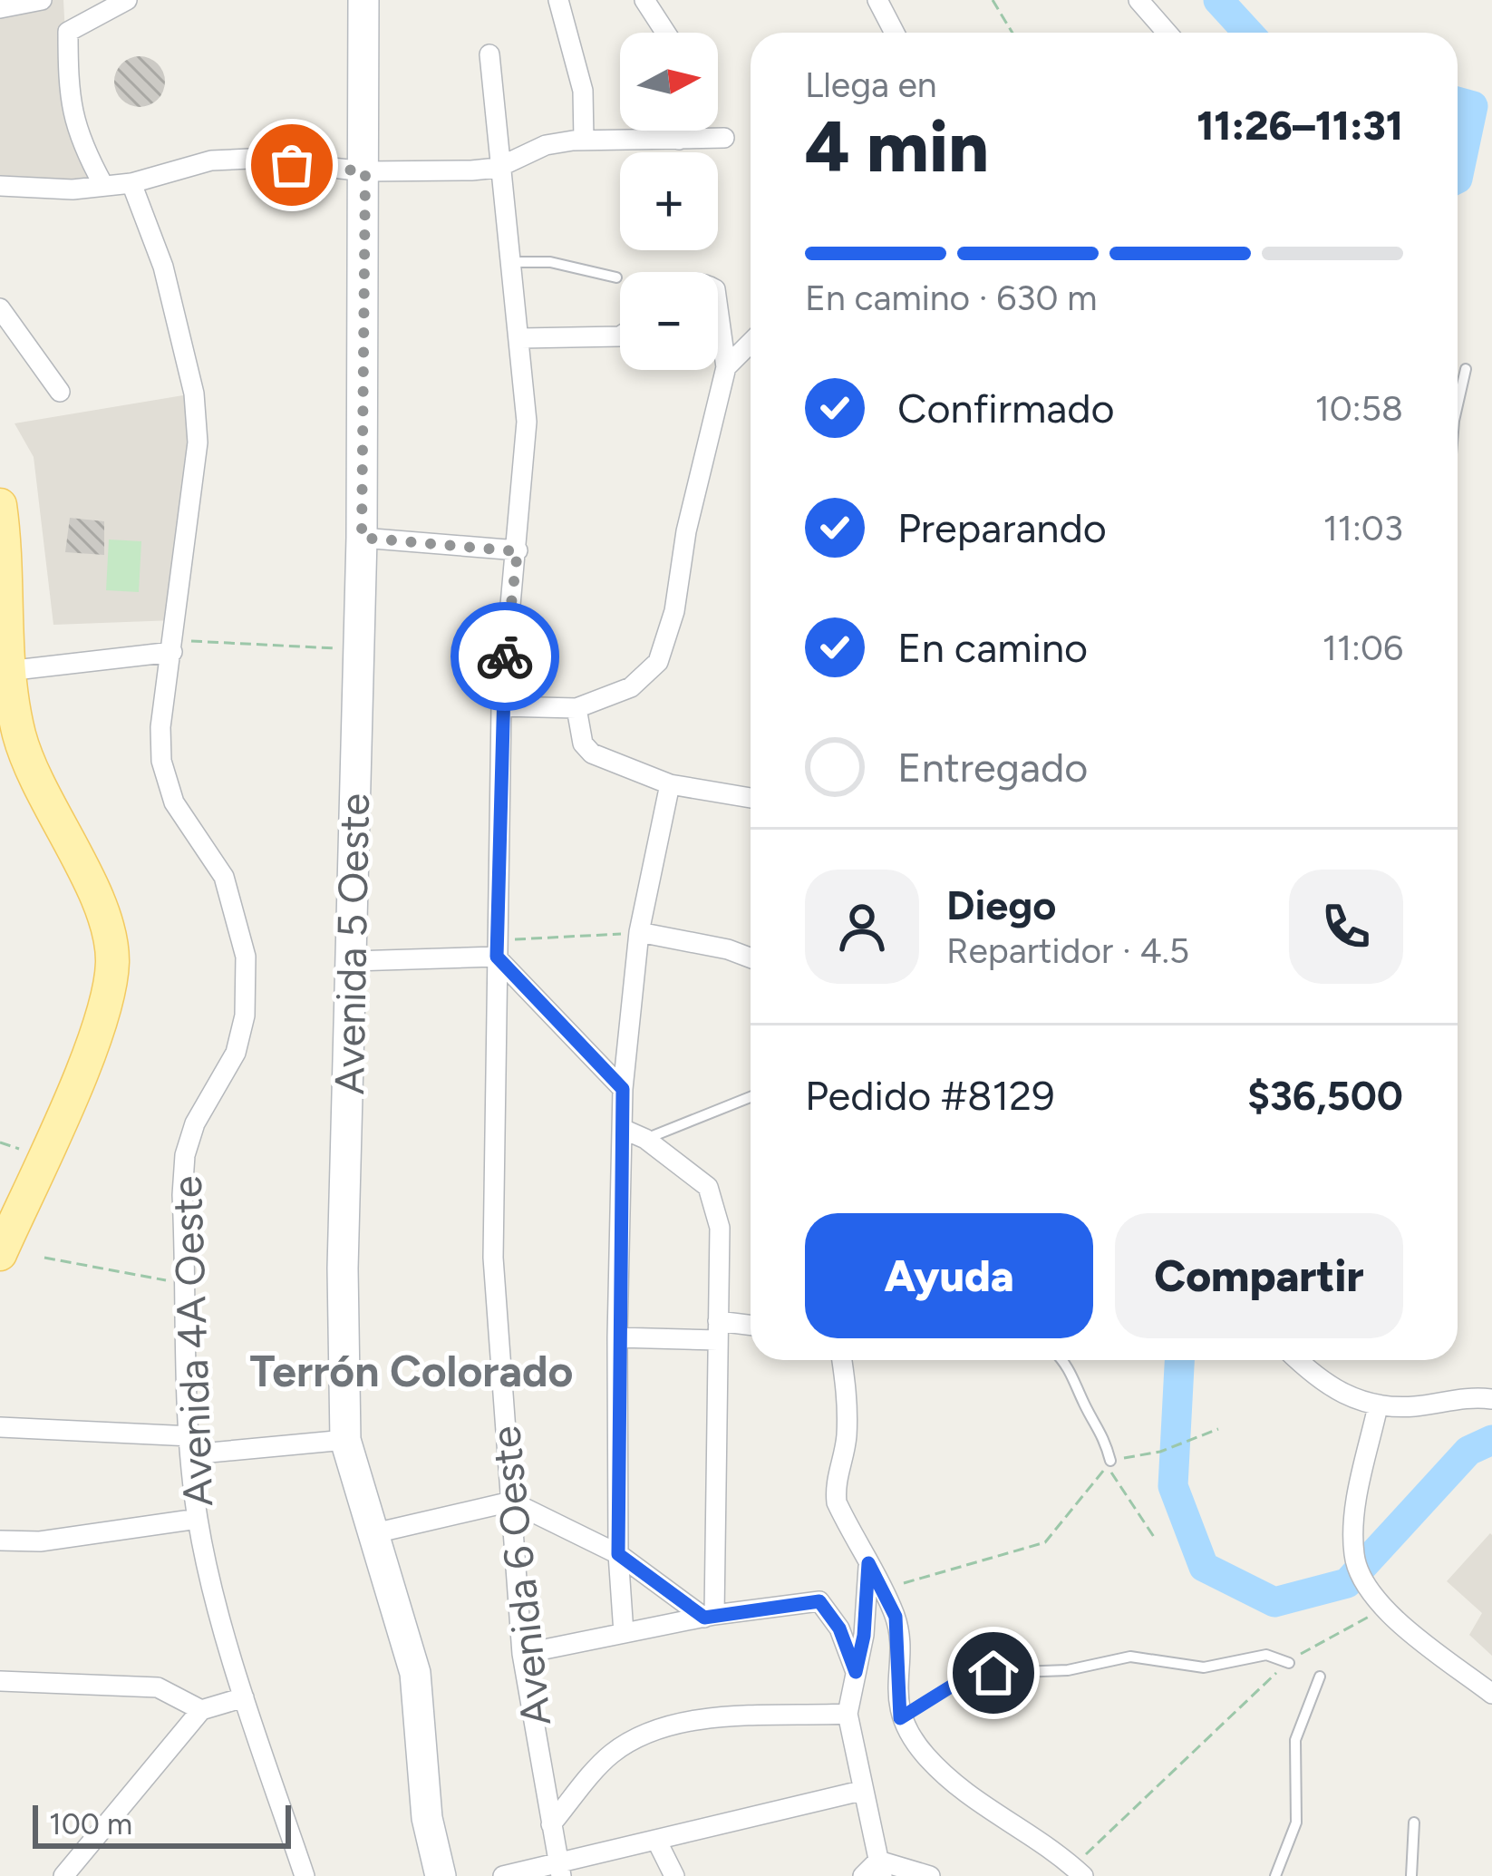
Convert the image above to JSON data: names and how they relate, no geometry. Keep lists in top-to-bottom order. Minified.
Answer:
{"streets":{"street":["Avenida 5 Oeste","Avenida 4A Oeste","Avenida 6 Oeste"]},"districts":["Terrón Colorado"],"scale_bar":"100 m","north":"right","page":{"map_buttons":["+","−"],"heading":["4 min","Llega en","11:26–11:31"],"panel":["Diego","Repartidor · 4.5","Pedido #8129","$36,500"],"bar":"En camino · 630 m","list":[["Confirmado","10:58"],["Preparando","11:03"],["En camino","11:06"],"Entregado"],"buttons":["Ayuda","Compartir"],"scale":"100 m"}}
